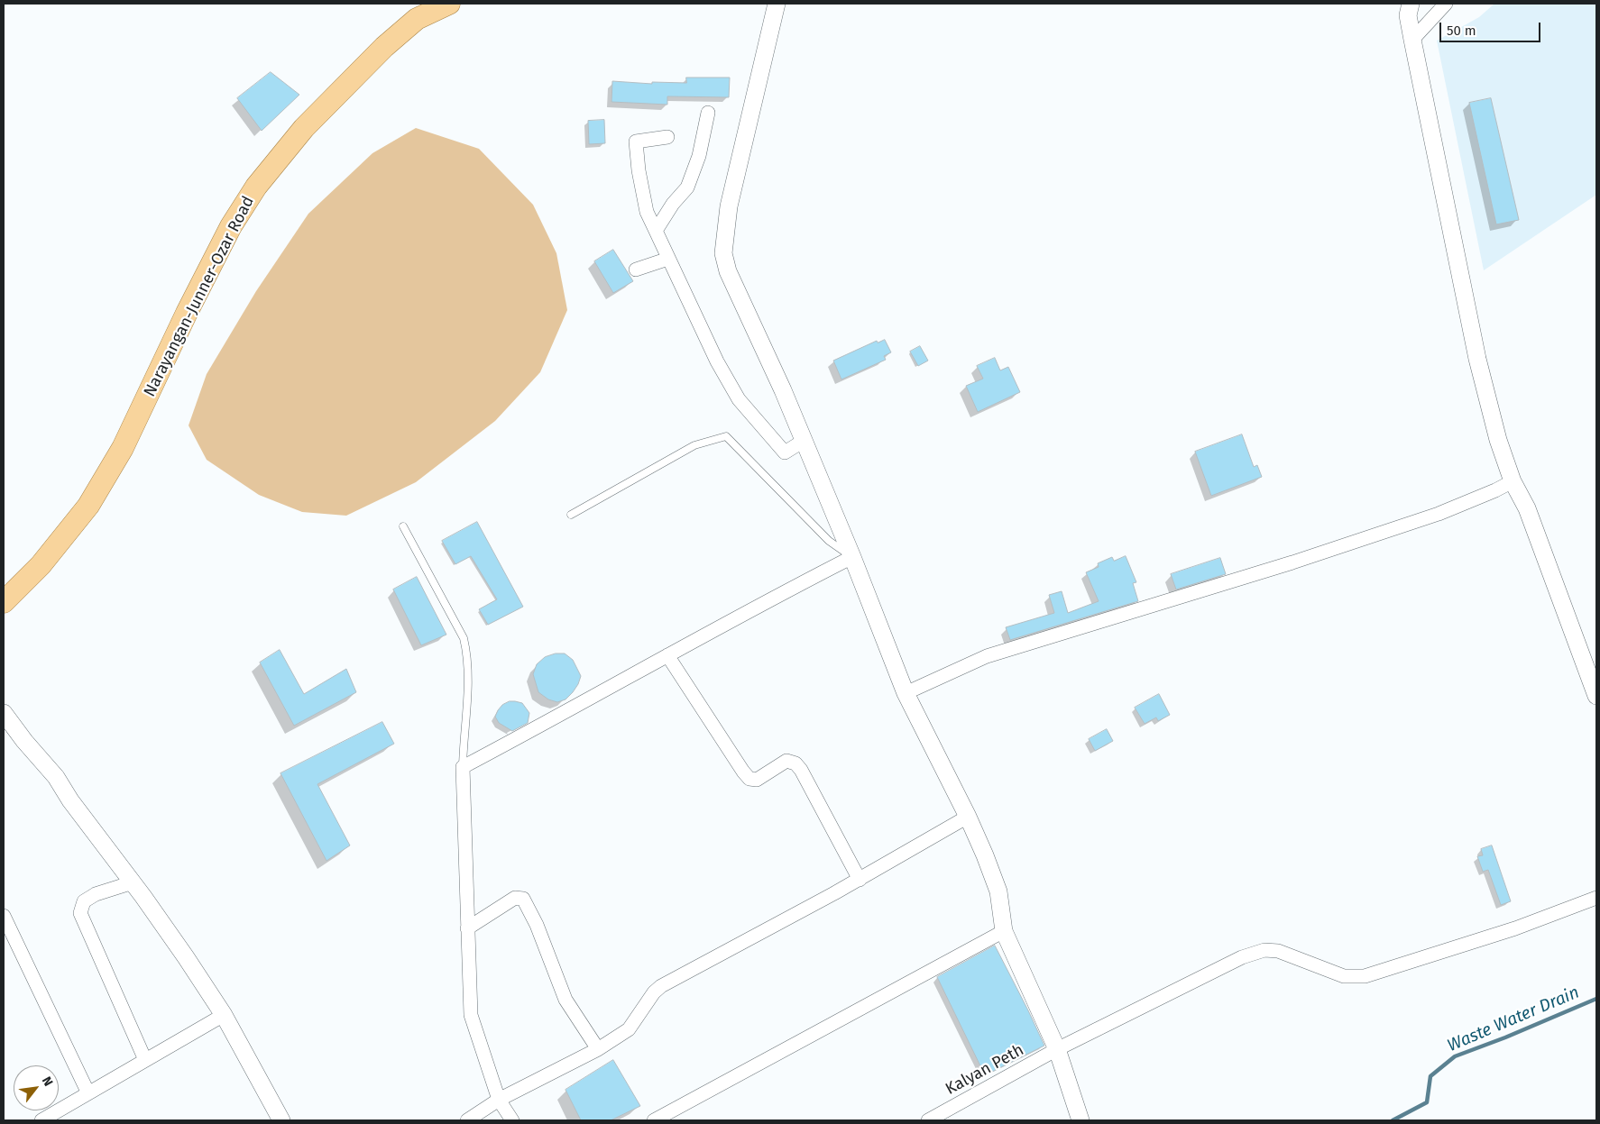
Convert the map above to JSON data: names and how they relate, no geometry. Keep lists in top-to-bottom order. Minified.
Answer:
{"streets":{"main road":["Narayangan-Junner-Ozar Road"],"street":["Kalyan Peth"]},"water":["Waste Water Drain"],"scale_bar":"50 m","north":"top right"}
